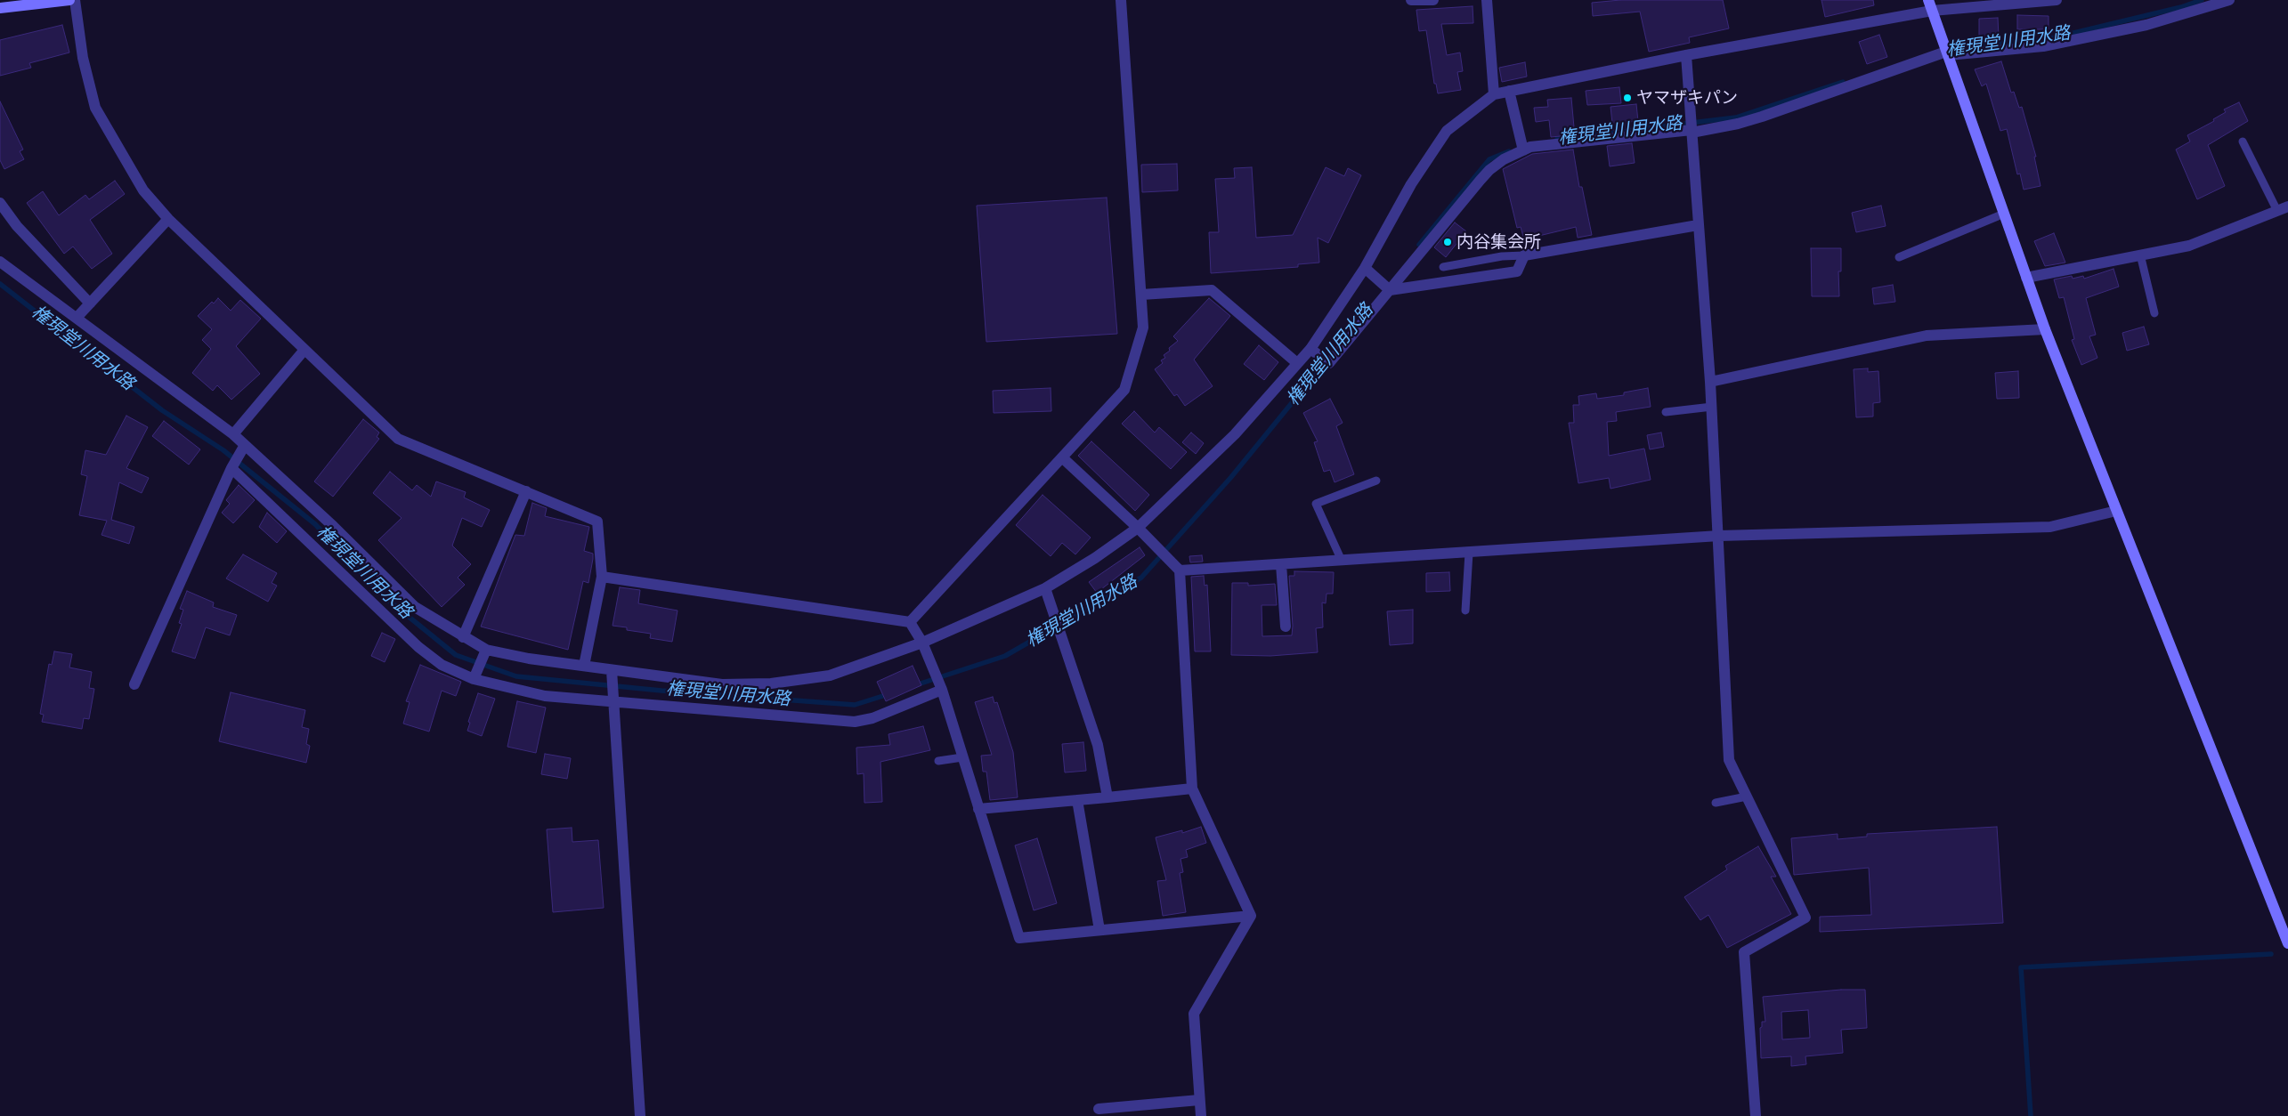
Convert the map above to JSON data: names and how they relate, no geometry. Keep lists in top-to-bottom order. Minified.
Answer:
{"water":["権現堂川用水路"],"places":["ヤマザキパン","内谷集会所"]}
